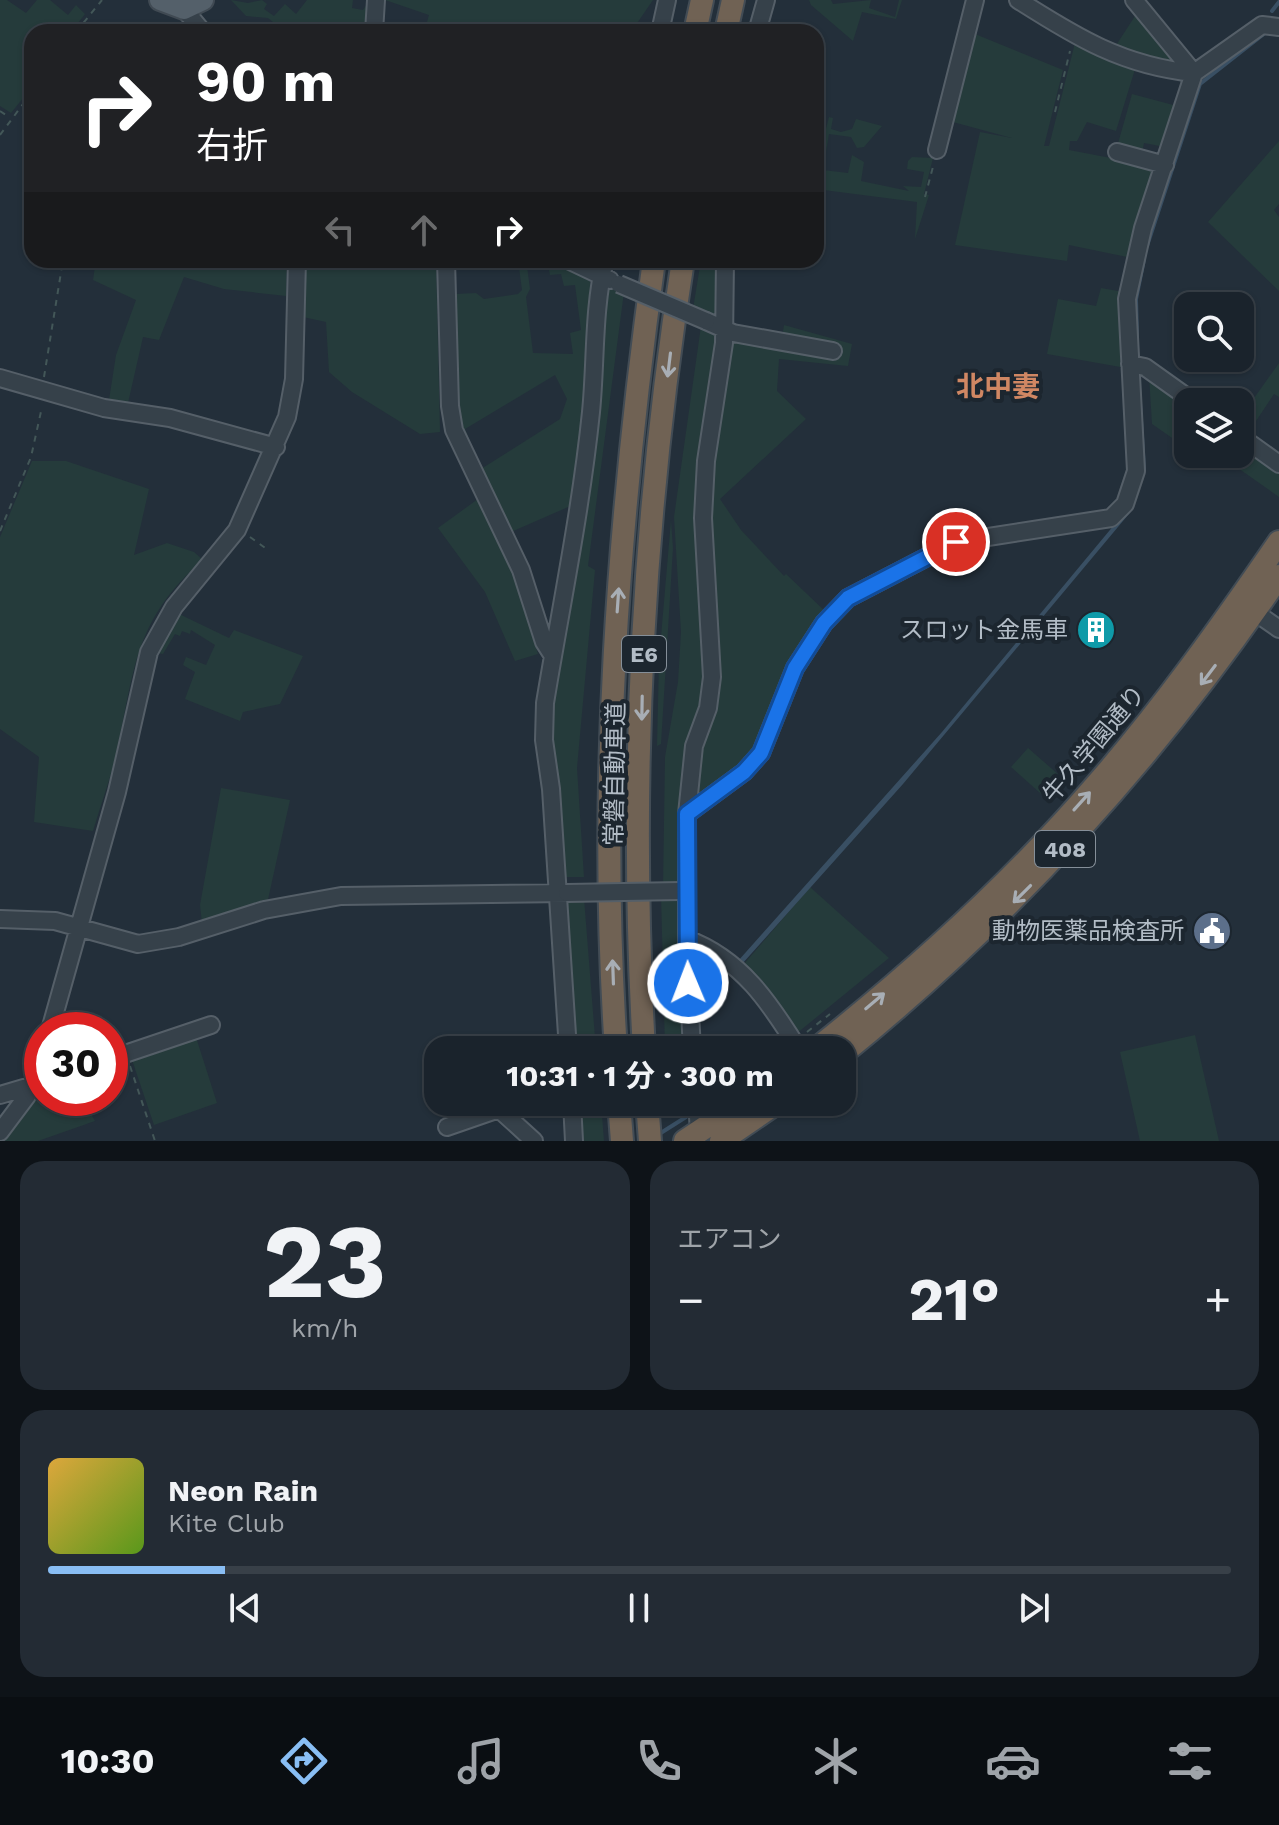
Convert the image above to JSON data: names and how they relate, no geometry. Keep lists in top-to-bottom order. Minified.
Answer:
{"streets":{"highway":["E6","牛久学園通り","常磐自動車道","408"]},"districts":["北中妻"],"places":{"building":["スロット金馬車"],"public building":["動物医薬品検査所"]},"page":{"turn":["90 m","右折"],"limit":"30","trip":"10:31 · 1 分 · 300 m","tile":[["23","km/h"],"エアコン"],"heat":["−","21°","+"],"song":["Neon Rain","Kite Club"],"tabs":"10:30"}}
